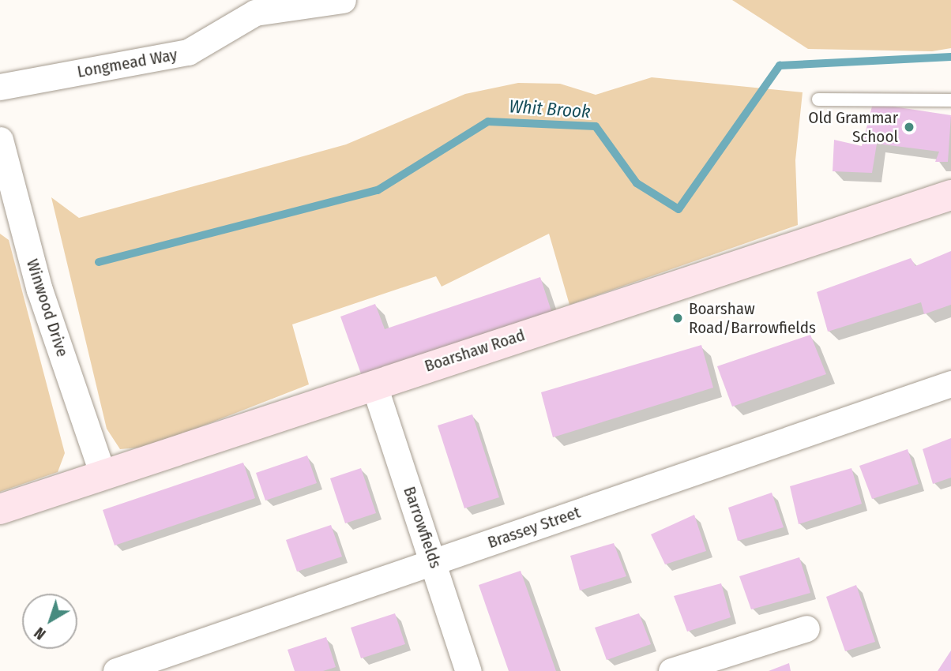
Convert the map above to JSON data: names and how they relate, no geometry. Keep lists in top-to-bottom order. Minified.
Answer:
{"streets":{"street":["Longmead Way","Winwood Drive","Boarshaw Road","Barrowfields","Brassey Street"]},"crossings":[["Winwood Drive","Boarshaw Road"],["Boarshaw Road","Barrowfields"],["Barrowfields","Brassey Street"]],"water":["Whit Brook"],"places":["Old Grammar School","Boarshaw Road/Barrowfields"],"north":"bottom left"}
